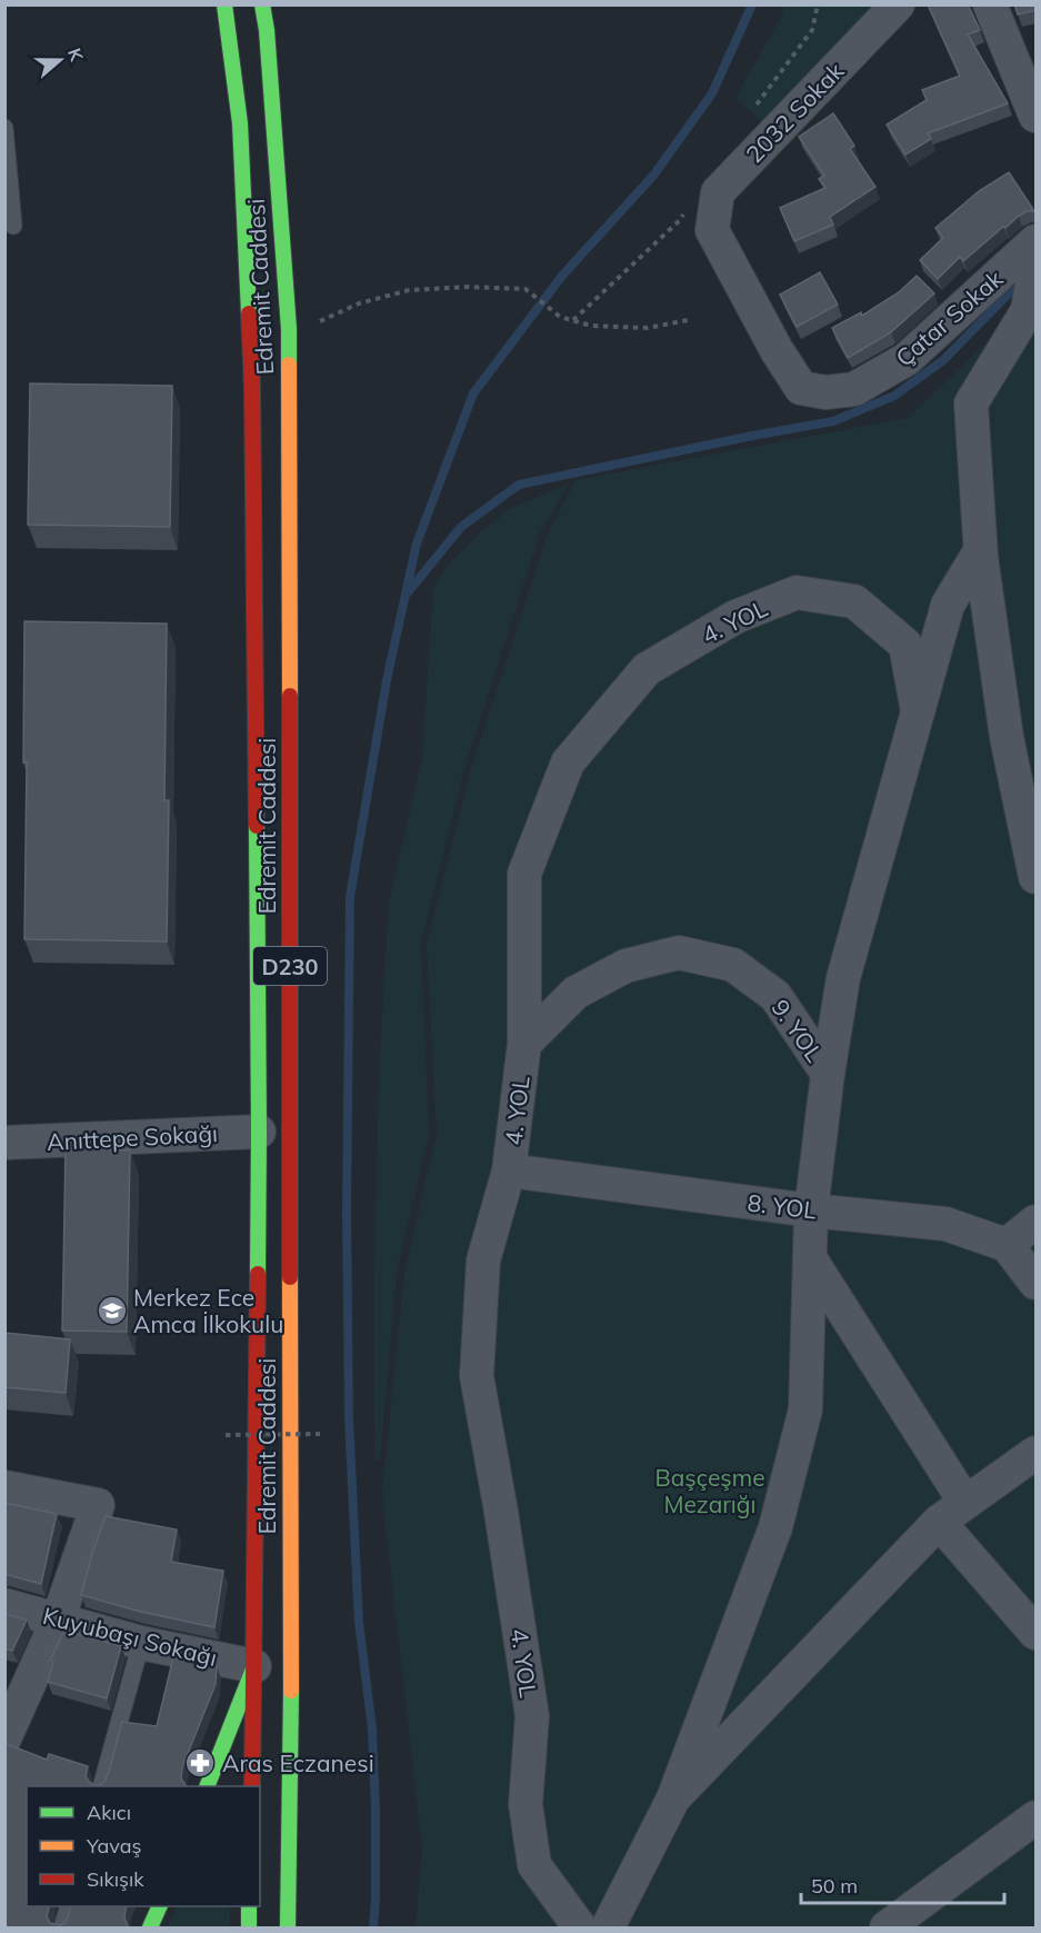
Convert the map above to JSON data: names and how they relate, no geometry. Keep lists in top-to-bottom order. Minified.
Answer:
{"streets":{"main road":["Edremit Caddesi","D230"],"street":["2032 Sokak","Çatar Sokak","4. YOL","9. YOL","Anıttepe Sokağı","8. YOL","Kuyubaşı Sokağı"]},"crossings":[["2032 Sokak","Çatar Sokak"],["Edremit Caddesi","Anıttepe Sokağı"],["Edremit Caddesi","Kuyubaşı Sokağı"],["4. YOL","9. YOL"],["4. YOL","8. YOL"]],"parks":["Başçeşme Mezarığı"],"places":{"school or university":["Merkez Ece Amca İlkokulu"],"pharmacy":["Aras Eczanesi"]},"legend":["Akıcı","Yavaş","Sıkışık"],"scale_bar":"50 m","north":"right"}
